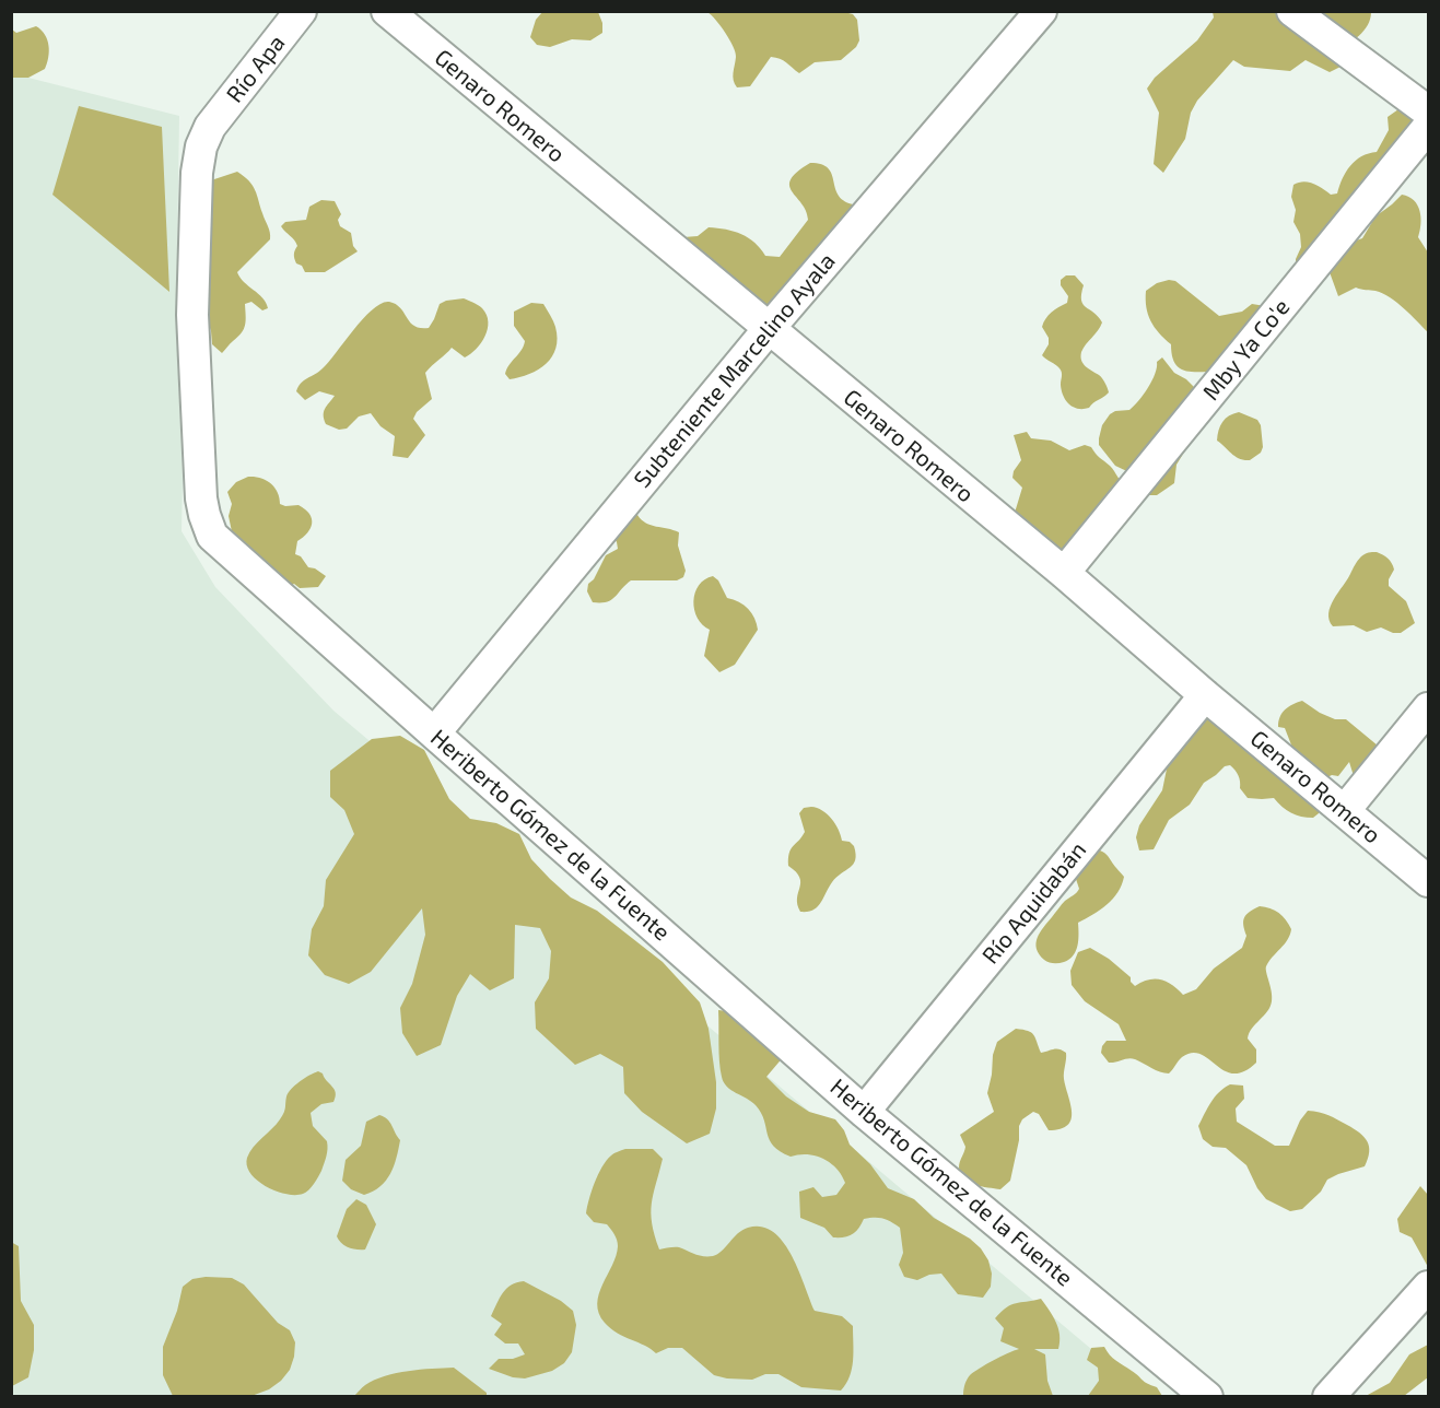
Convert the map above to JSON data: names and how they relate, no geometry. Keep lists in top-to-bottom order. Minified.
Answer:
{"streets":{"street":["Río Apa","Genaro Romero","Mby Ya Co'e","Subteniente Marcelino Ayala","Heriberto Gómez de la Fuente","Río Aquidabán"]},"crossings":[["Río Apa","Heriberto Gómez de la Fuente"],["Genaro Romero","Mby Ya Co'e"],["Genaro Romero","Subteniente Marcelino Ayala"],["Genaro Romero","Río Aquidabán"],["Subteniente Marcelino Ayala","Heriberto Gómez de la Fuente"],["Heriberto Gómez de la Fuente","Río Aquidabán"]]}
